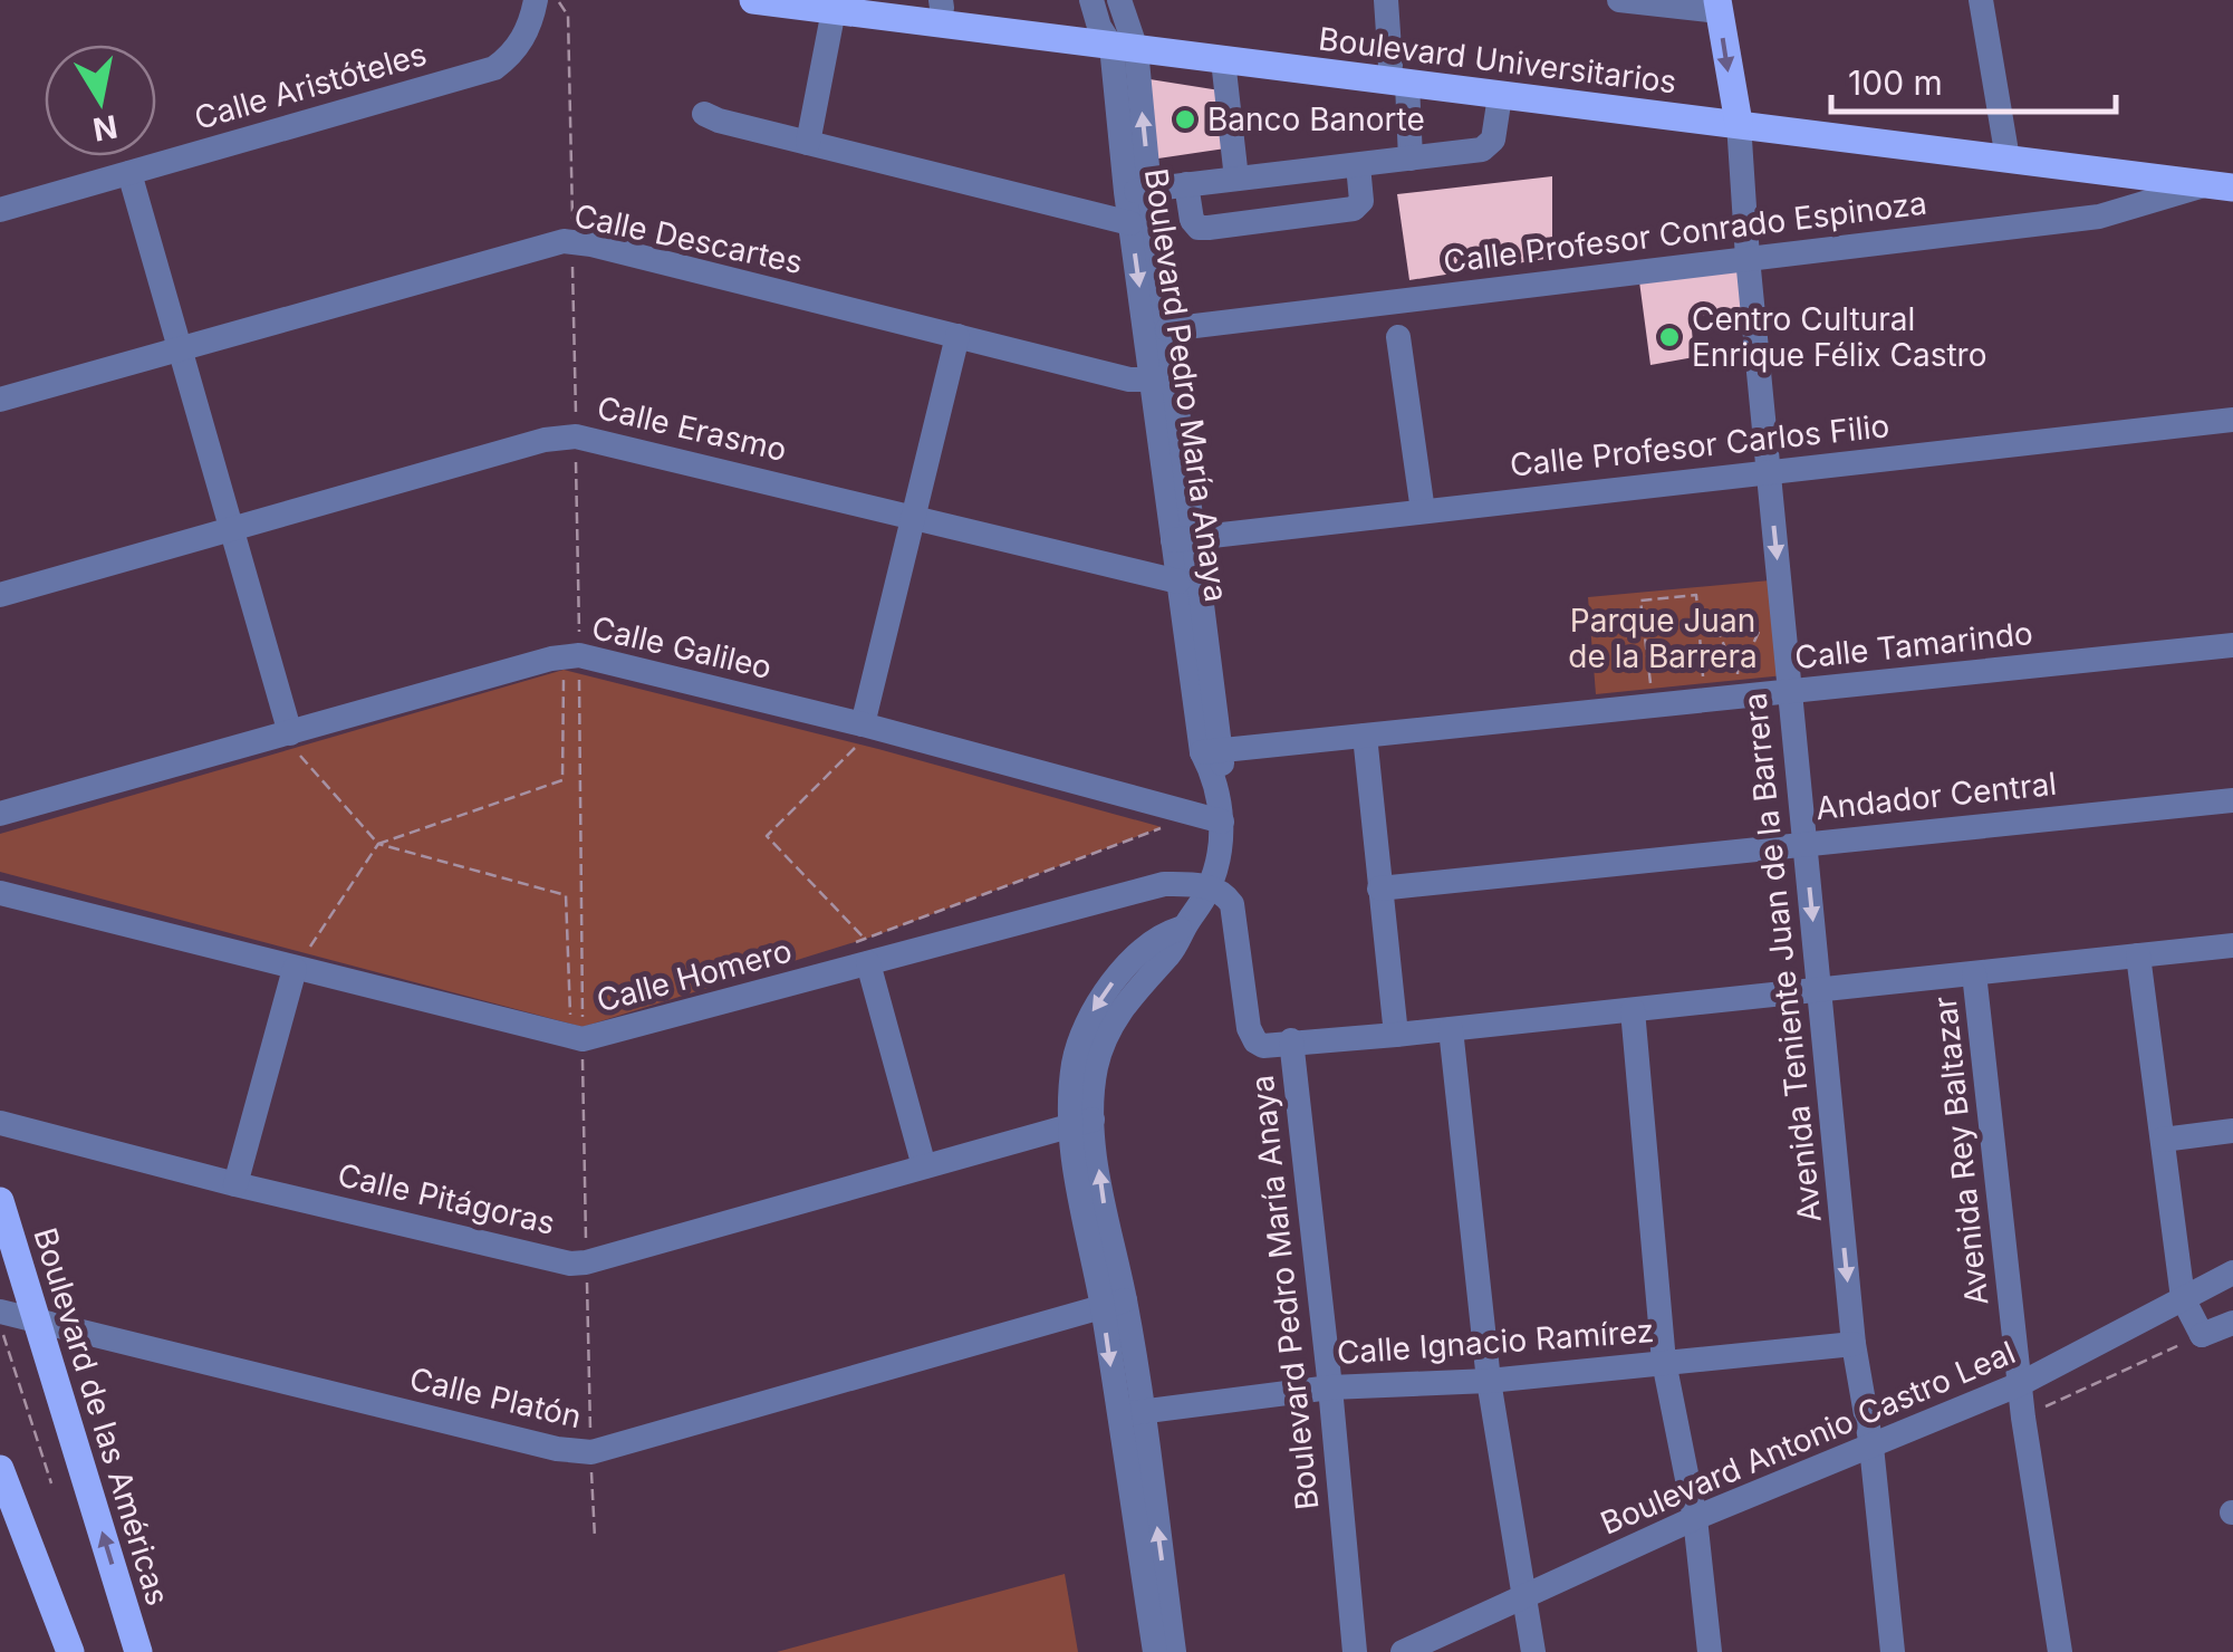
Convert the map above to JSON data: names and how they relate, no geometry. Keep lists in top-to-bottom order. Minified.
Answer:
{"streets":{"main road":["Boulevard Universitarios","Avenida Teniente Juan de la Barrera","Boulevard de las Américas"],"street":["Calle Aristóteles","Calle Profesor Conrado Espinoza","Calle Descartes","Boulevard Pedro María Anaya","Calle Erasmo","Calle Profesor Carlos Filio","Calle Tamarindo","Calle Galileo","Andador Central","Calle Homero","Avenida Rey Baltazar","Calle Pitágoras","Calle Ignacio Ramírez","Calle Platón","Boulevard Antonio Castro Leal"]},"crossings":[["Boulevard Universitarios","Calle Profesor Conrado Espinoza"],["Boulevard Universitarios","Boulevard Pedro María Anaya"],["Boulevard Universitarios","Avenida Teniente Juan de la Barrera"],["Calle Profesor Conrado Espinoza","Boulevard Pedro María Anaya"],["Calle Profesor Conrado Espinoza","Avenida Teniente Juan de la Barrera"],["Calle Descartes","Boulevard Pedro María Anaya"],["Boulevard Pedro María Anaya","Calle Erasmo"],["Boulevard Pedro María Anaya","Calle Profesor Carlos Filio"],["Boulevard Pedro María Anaya","Calle Tamarindo"],["Boulevard Pedro María Anaya","Calle Galileo"],["Boulevard Pedro María Anaya","Calle Homero"],["Boulevard Pedro María Anaya","Calle Ignacio Ramírez"],["Calle Profesor Carlos Filio","Avenida Teniente Juan de la Barrera"],["Calle Tamarindo","Avenida Teniente Juan de la Barrera"],["Andador Central","Avenida Teniente Juan de la Barrera"],["Avenida Teniente Juan de la Barrera","Calle Ignacio Ramírez"],["Avenida Teniente Juan de la Barrera","Boulevard Antonio Castro Leal"],["Avenida Rey Baltazar","Boulevard Antonio Castro Leal"],["Calle Platón","Boulevard de las Américas"]],"one_way":["Avenida Teniente Juan de la Barrera"],"parks":["Parque Juan de la Barrera"],"places":["Banco Banorte","Centro Cultural Enrique Félix Castro"],"scale_bar":"100 m","north":"bottom"}
